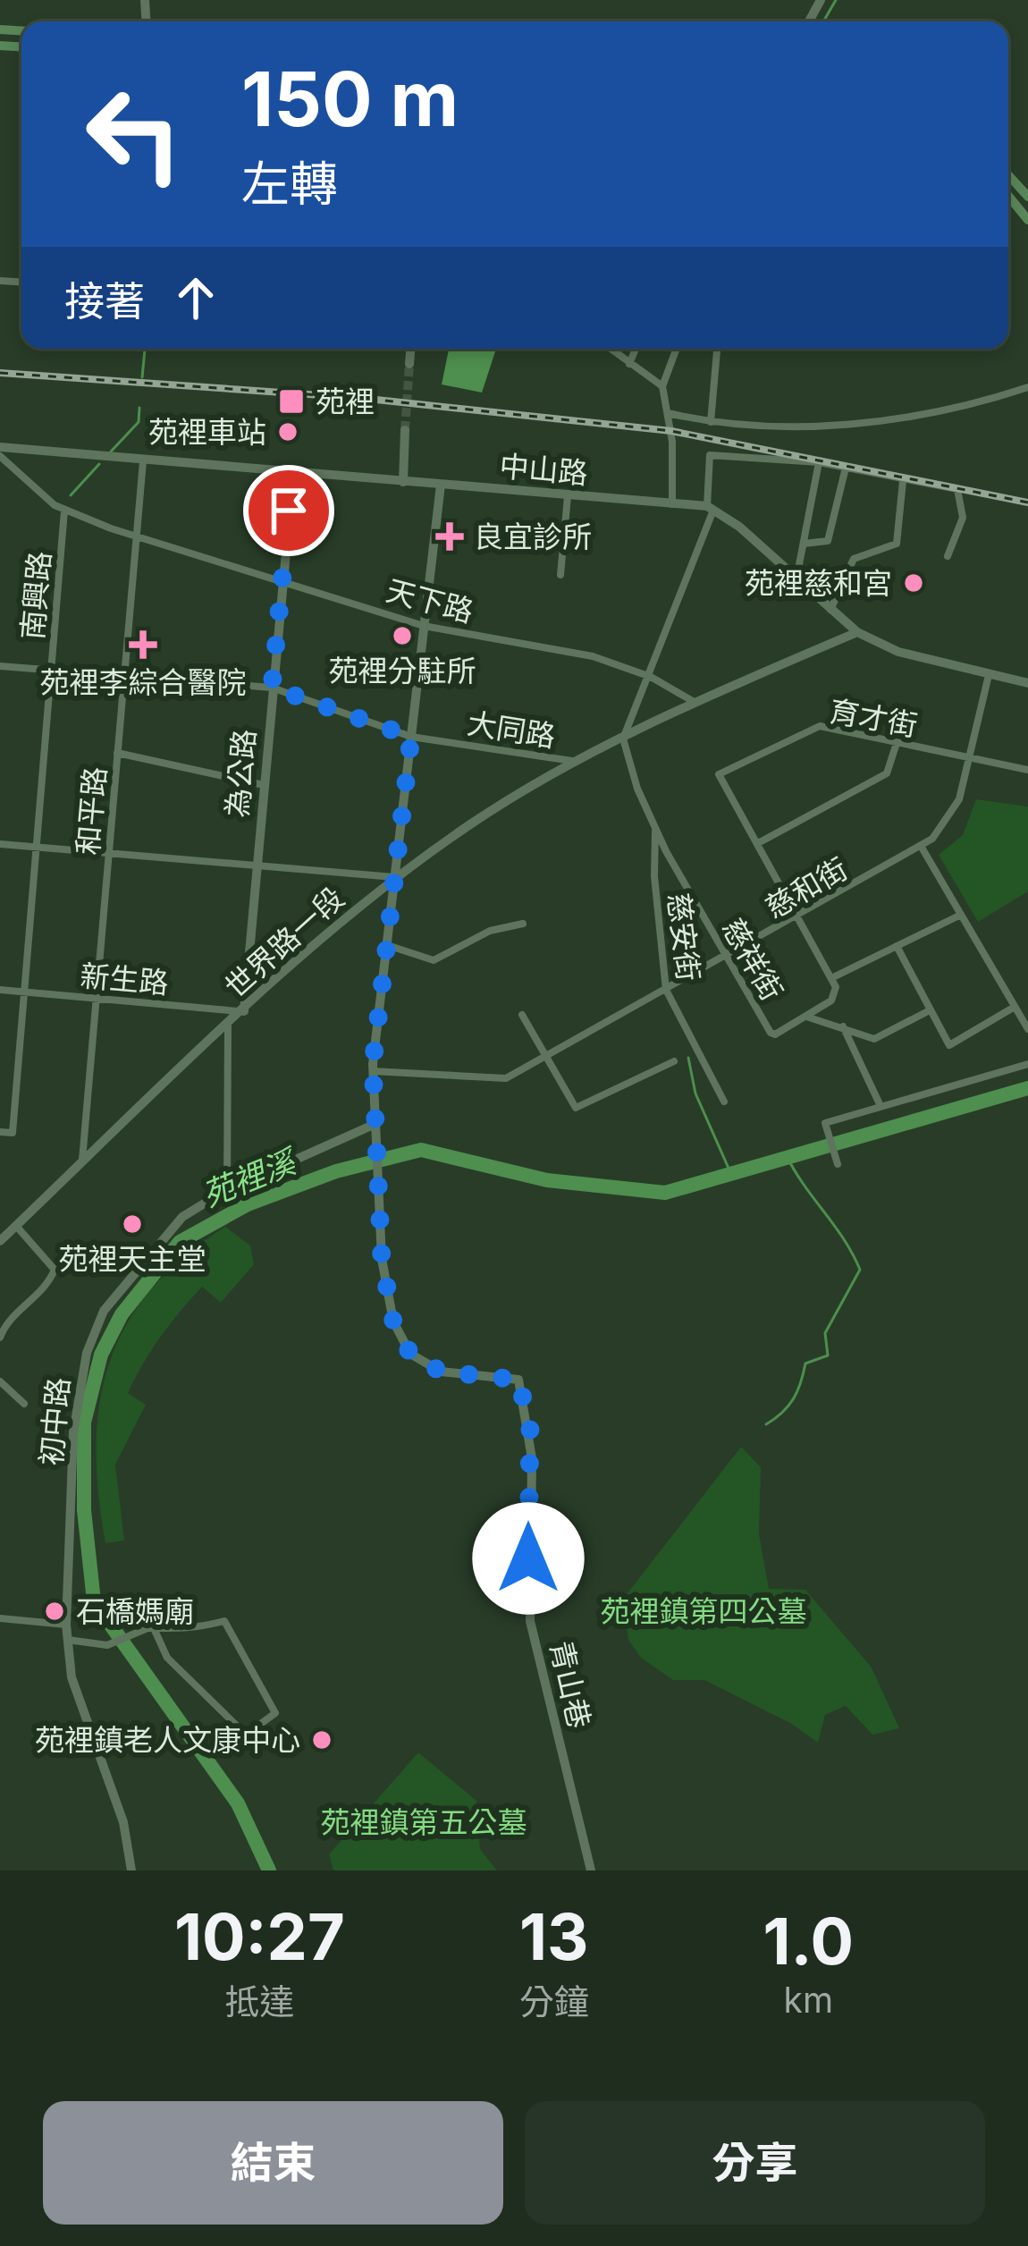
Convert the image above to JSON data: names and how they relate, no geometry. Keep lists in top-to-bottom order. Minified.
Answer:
{"streets":{"street":["中山路","南興路","天下路","育才街","大同路","為公路","和平路","慈和街","慈安街","世界路一段","慈祥街","新生路","初中路","青山巷"]},"crossings":[["中山路","為公路"],["中山路","和平路"],["南興路","天下路"],["南興路","大同路"],["南興路","新生路"],["天下路","為公路"],["天下路","和平路"],["天下路","世界路一段"],["育才街","慈和街"],["大同路","為公路"],["大同路","和平路"],["大同路","世界路一段"],["為公路","世界路一段"],["為公路","新生路"],["和平路","世界路一段"],["和平路","新生路"],["慈和街","慈安街"],["慈和街","慈祥街"],["慈安街","慈祥街"],["世界路一段","慈祥街"],["世界路一段","新生路"],["初中路","青山巷"]],"water":["苑裡溪"],"parks":["苑裡鎮第四公墓","苑裡鎮第五公墓"],"places":{"transit":["苑裡"],"other":["苑裡車站","苑裡慈和宮","苑裡分駐所","苑裡天主堂","石橋媽廟","苑裡鎮老人文康中心"],"health":["良宜診所","苑裡李綜合醫院"]},"page":{"turn":["150 m","左轉"],"then":"接著","eta":["10:27","抵達","13","分鐘","1.0","km"],"buttons":["結束","分享"]}}
